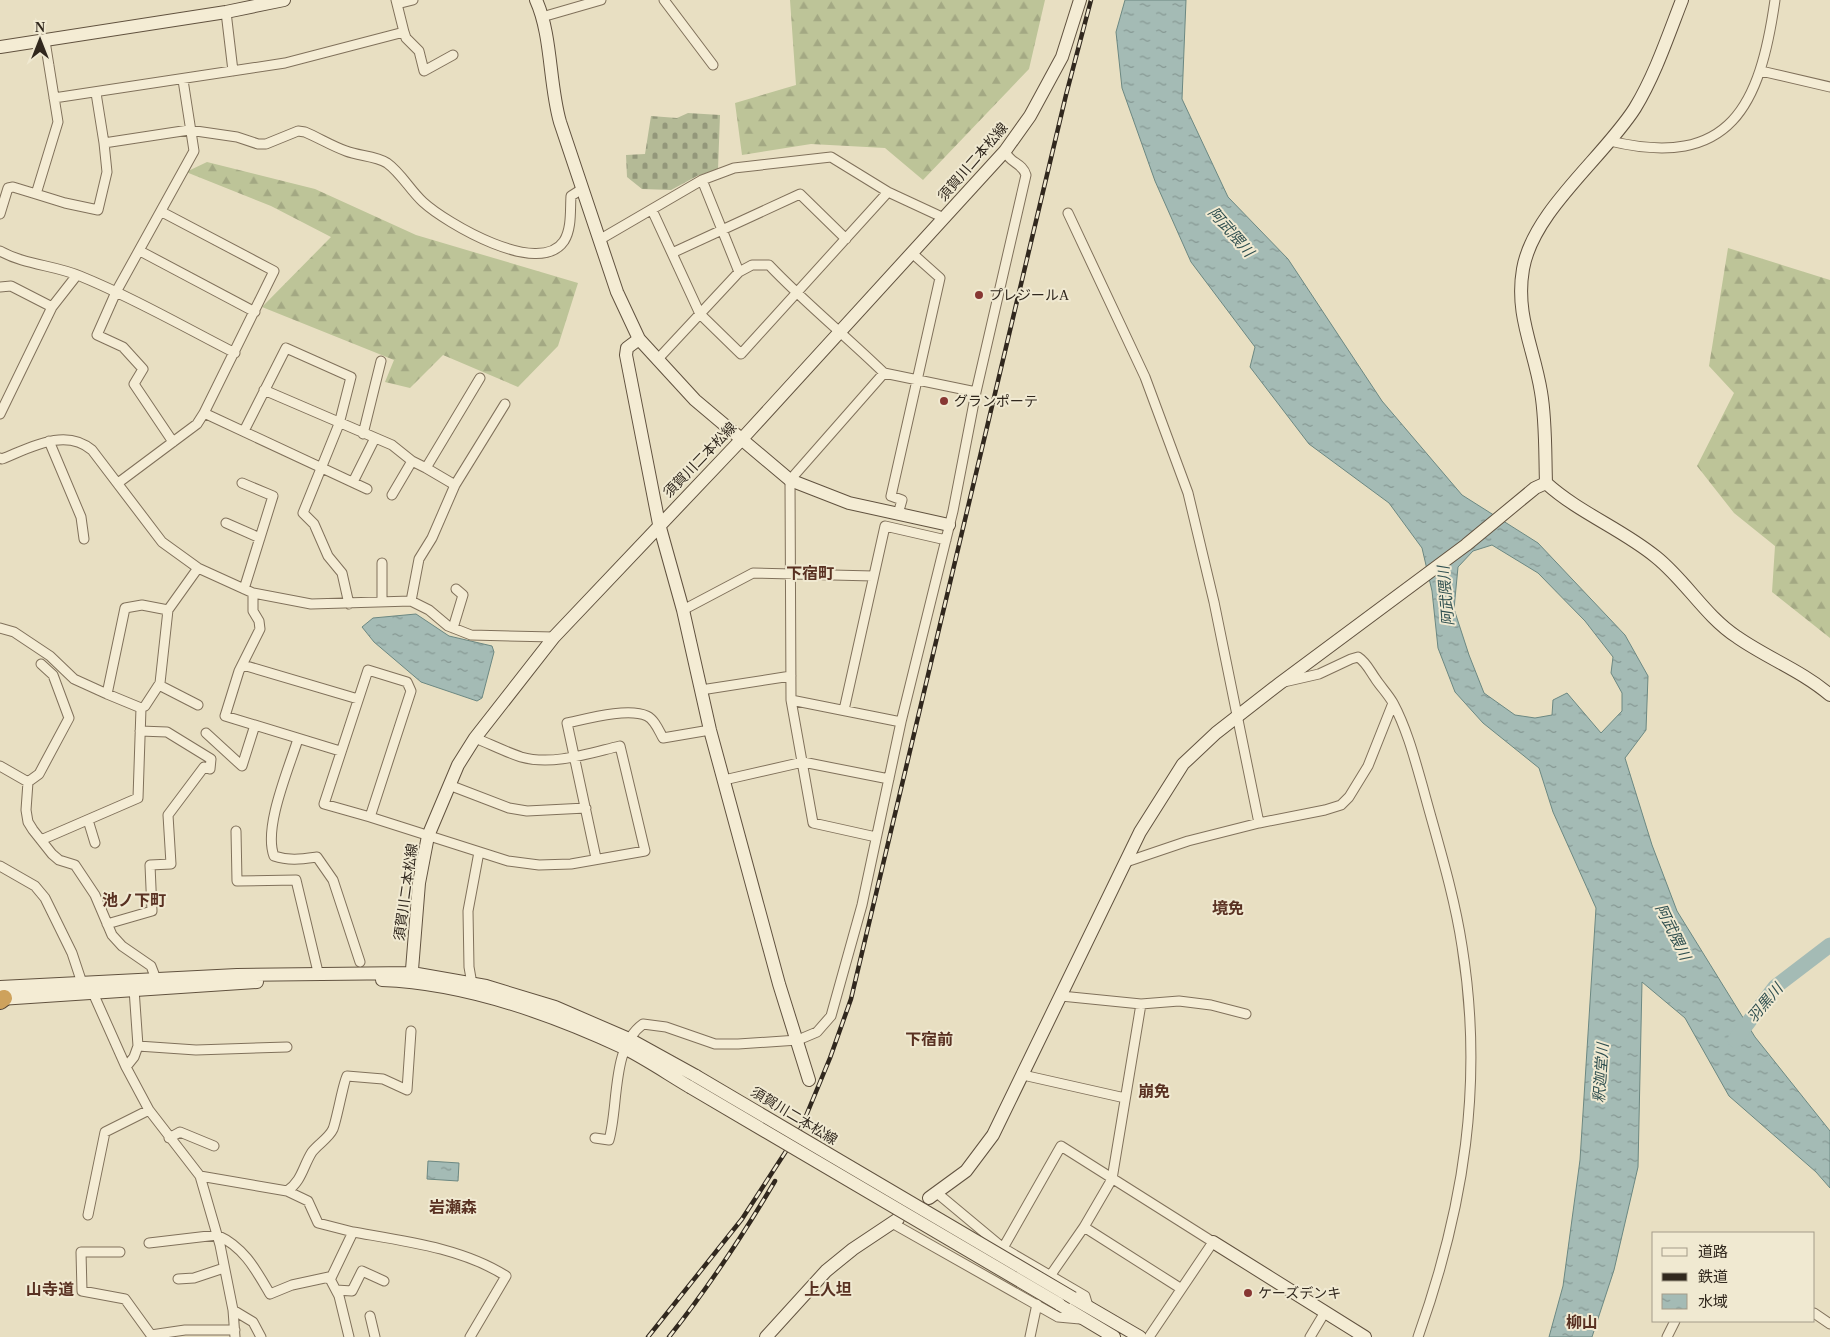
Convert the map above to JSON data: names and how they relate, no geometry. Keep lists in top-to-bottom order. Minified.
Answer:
{"streets":{"street":["須賀川二本松線"]},"districts":["下宿町","池ノ下町","境免","下宿前","崩免","岩瀬森","山寺道","上人坦","柳山"],"water":["阿武隈川","羽黒川","釈迦堂川"],"places":["プレジールA","グランポーテ","ケーズデンキ"],"legend":["道路","鉄道","水域"],"north":"top"}
